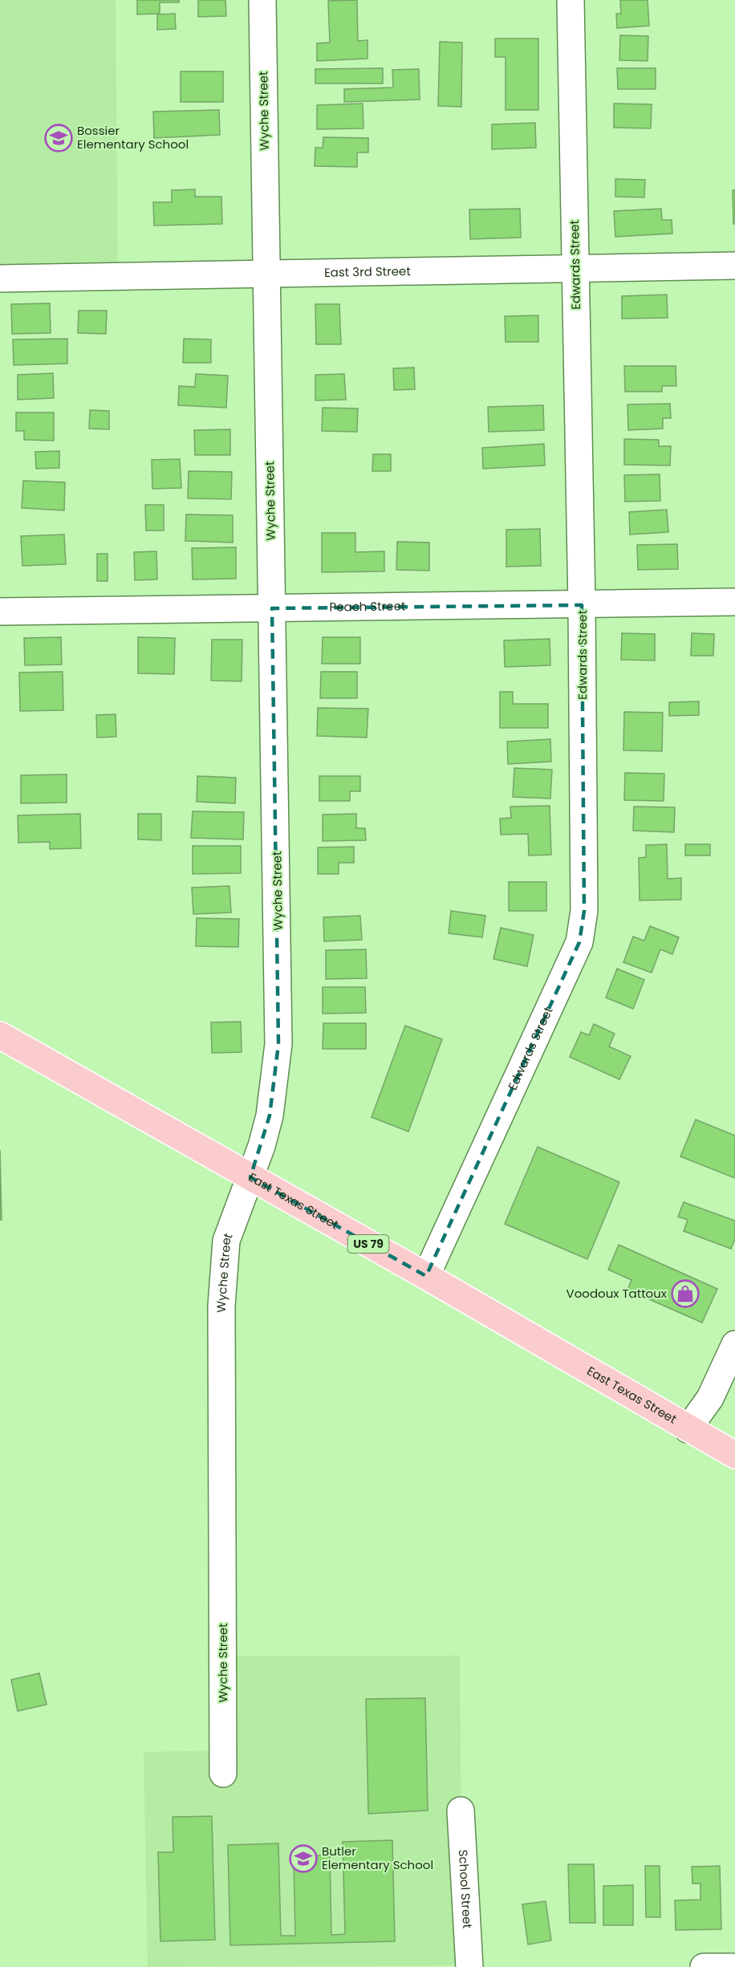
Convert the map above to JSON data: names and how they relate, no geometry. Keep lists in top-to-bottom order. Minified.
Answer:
{"streets":{"main road":["East Texas Street","US 79"],"street":["Wyche Street","Edwards Street","East 3rd Street","Peach Street","School Street"]},"crossings":[["Wyche Street","East 3rd Street"],["Wyche Street","Peach Street"],["Wyche Street","East Texas Street"],["Edwards Street","East 3rd Street"],["Edwards Street","Peach Street"],["Edwards Street","East Texas Street"]],"places":{"school or university":["Bossier Elementary School","Butler Elementary School"],"shop":["Voodoux Tattoux"]}}
